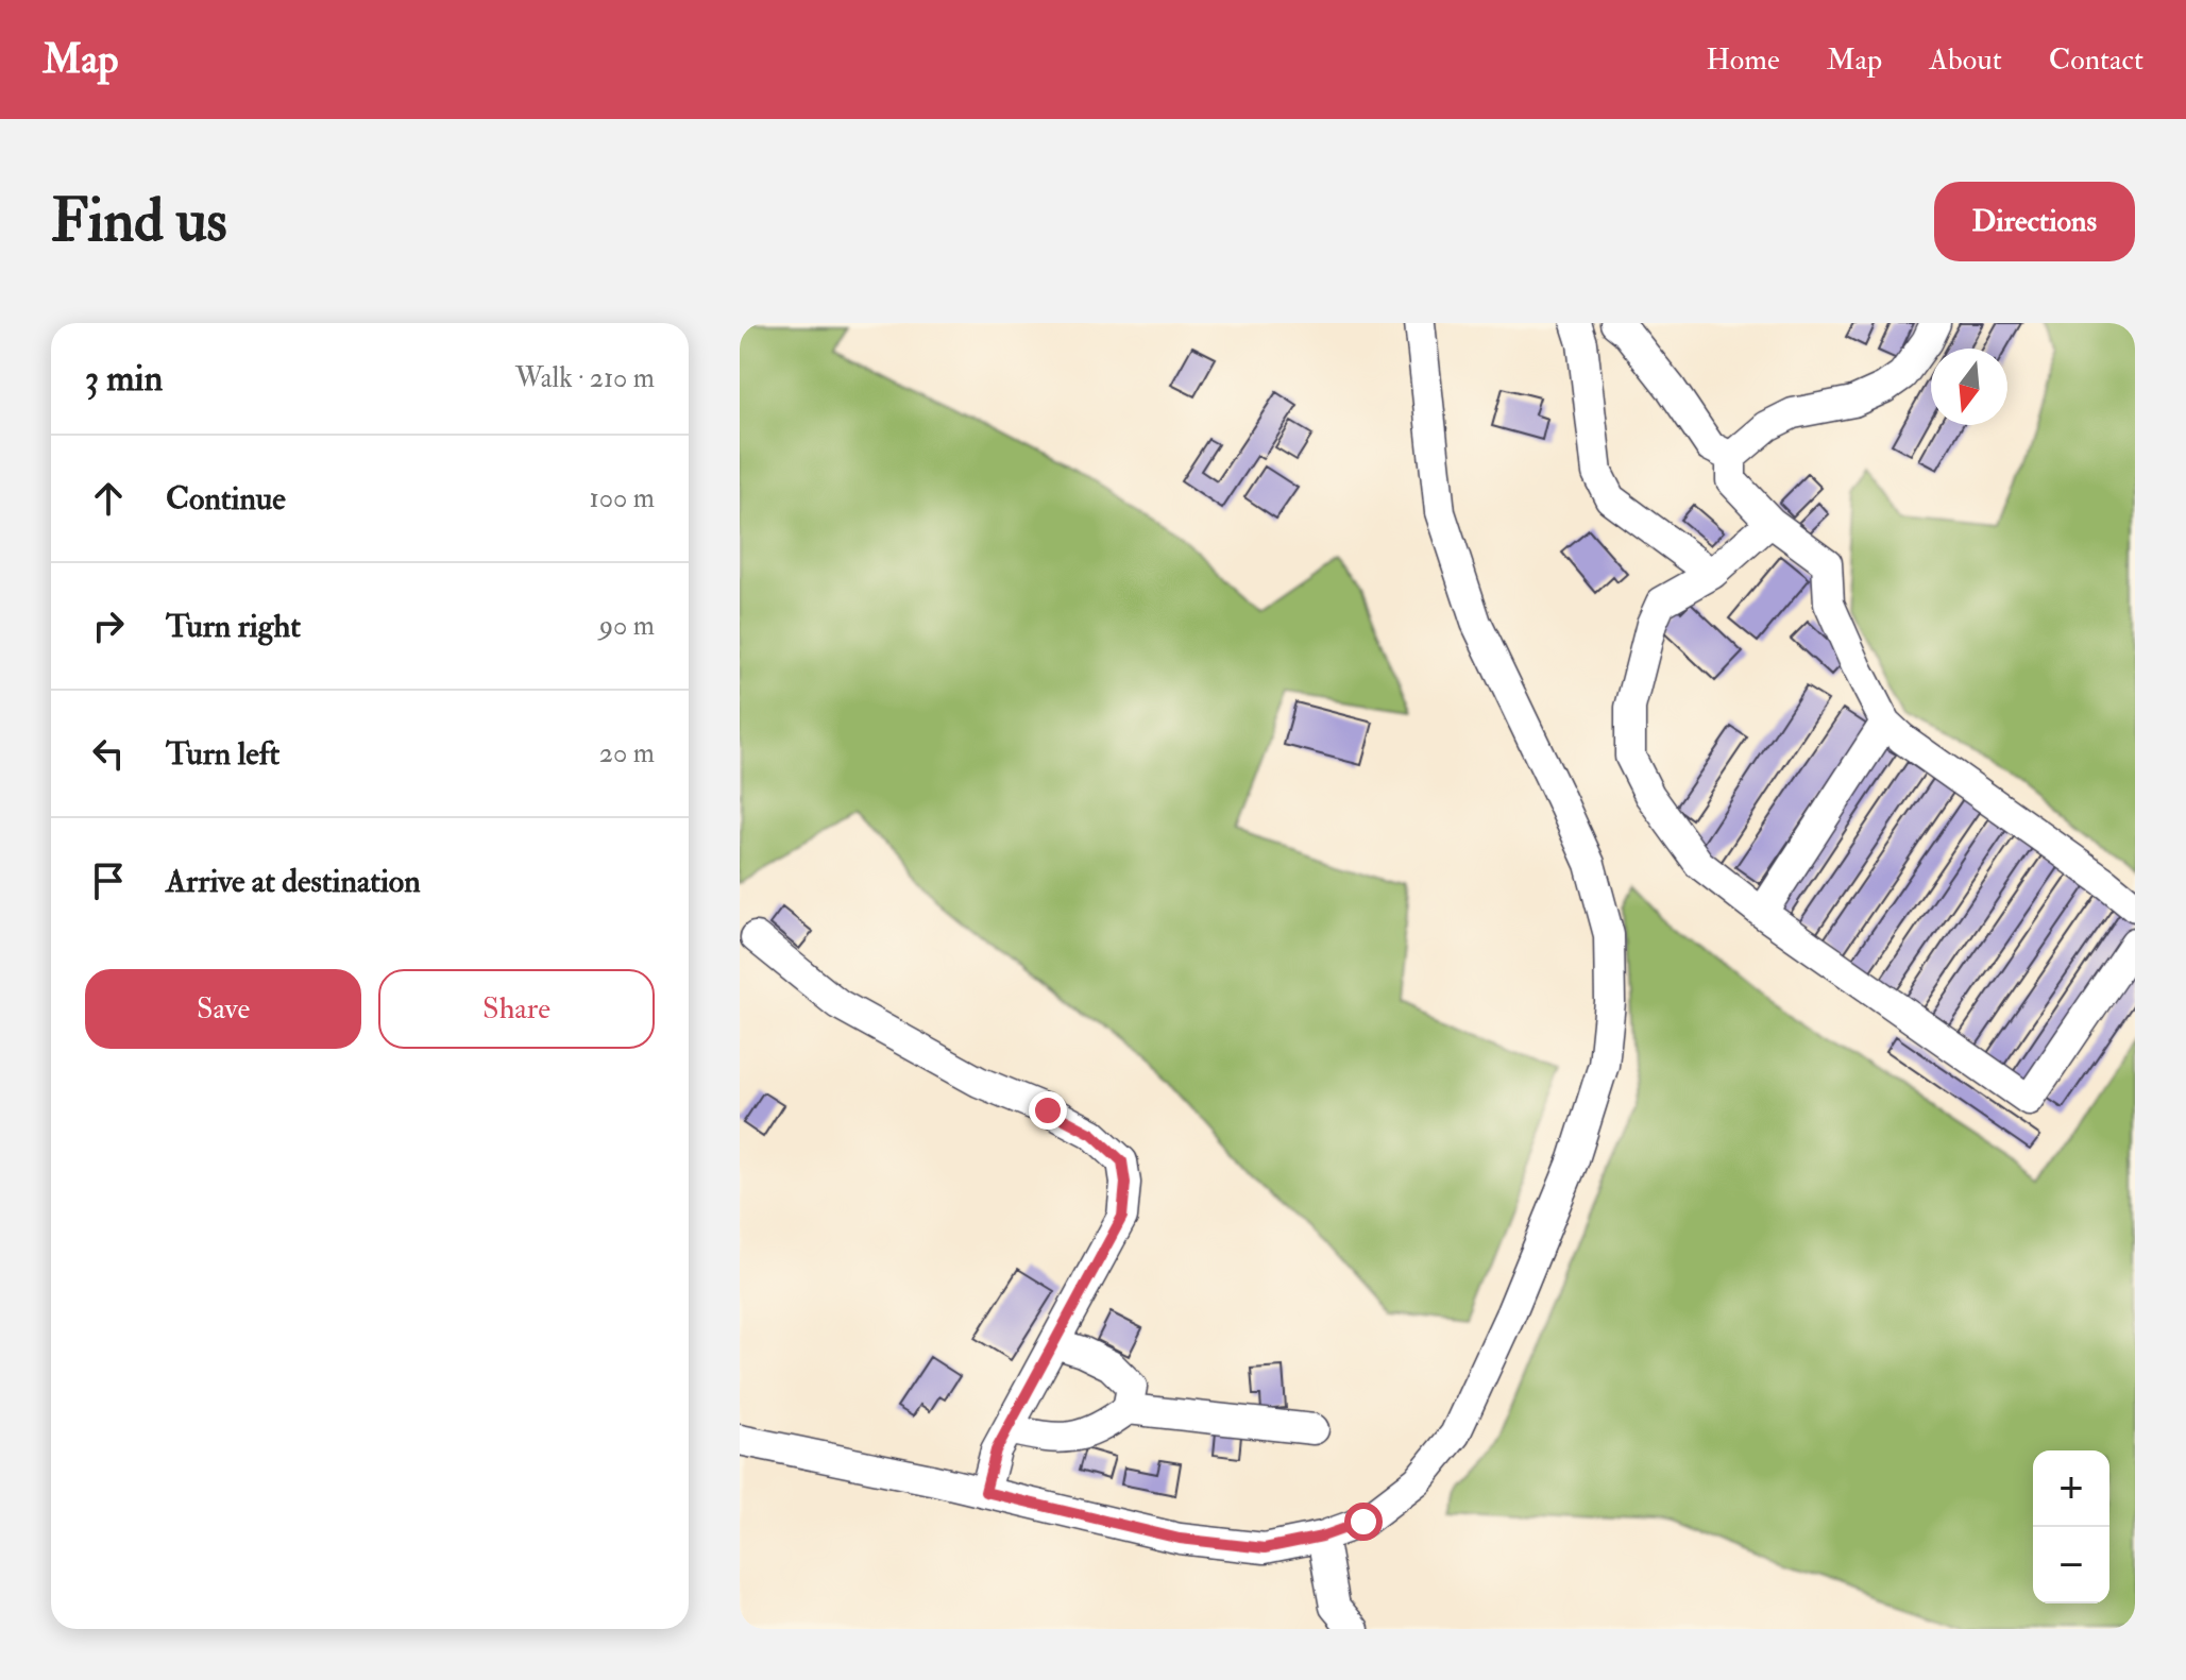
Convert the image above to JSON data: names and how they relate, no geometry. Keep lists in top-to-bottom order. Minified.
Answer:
{"north":"bottom","page":{"header":"Map","nav":["Home","Map","About","Contact"],"buttons":["Directions",["Save","Share"]],"title":"Find us","heading":["3 min","Walk · 210 m"],"list":[["Continue","100 m"],["Turn right","90 m"],["Turn left","20 m"],"Arrive at destination"],"map_buttons":["+","−"]}}
